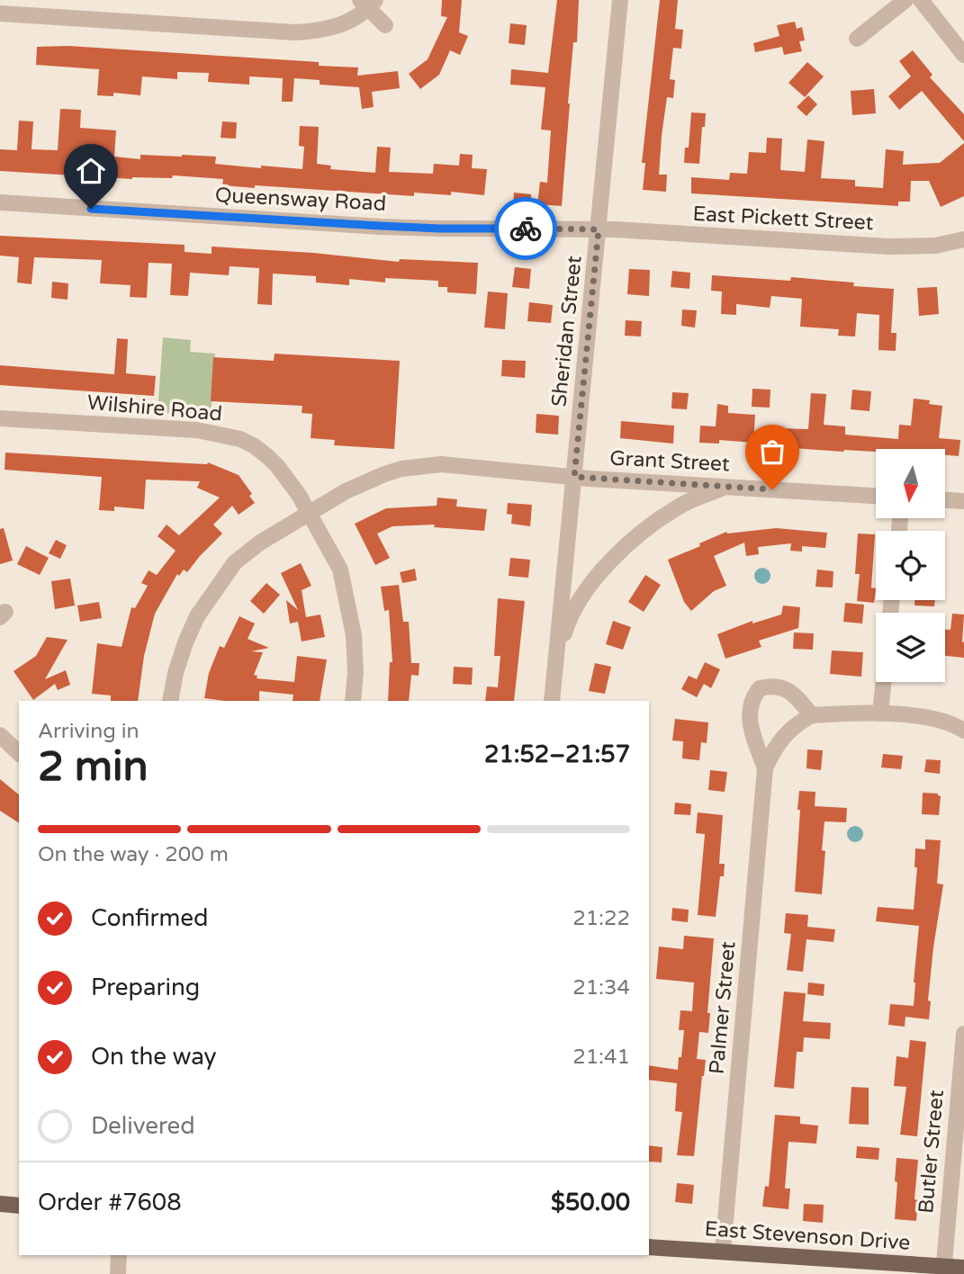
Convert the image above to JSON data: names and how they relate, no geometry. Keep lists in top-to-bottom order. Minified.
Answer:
{"streets":{"main road":["East Stevenson Drive"],"street":["Queensway Road","East Pickett Street","Sheridan Street","Wilshire Road","Grant Street","Palmer Street","Butler Street"]},"crossings":[["Queensway Road","East Pickett Street"],["Queensway Road","Sheridan Street"],["East Pickett Street","Sheridan Street"],["Sheridan Street","Grant Street"],["Wilshire Road","Grant Street"],["Palmer Street","East Stevenson Drive"],["Butler Street","East Stevenson Drive"]],"north":"bottom","page":{"heading":["2 min","Arriving in","21:52–21:57"],"panel":["Order #7608","$50.00"],"bar":"On the way · 200 m","list":[["Confirmed","21:22"],["Preparing","21:34"],["On the way","21:41"],"Delivered"]}}
